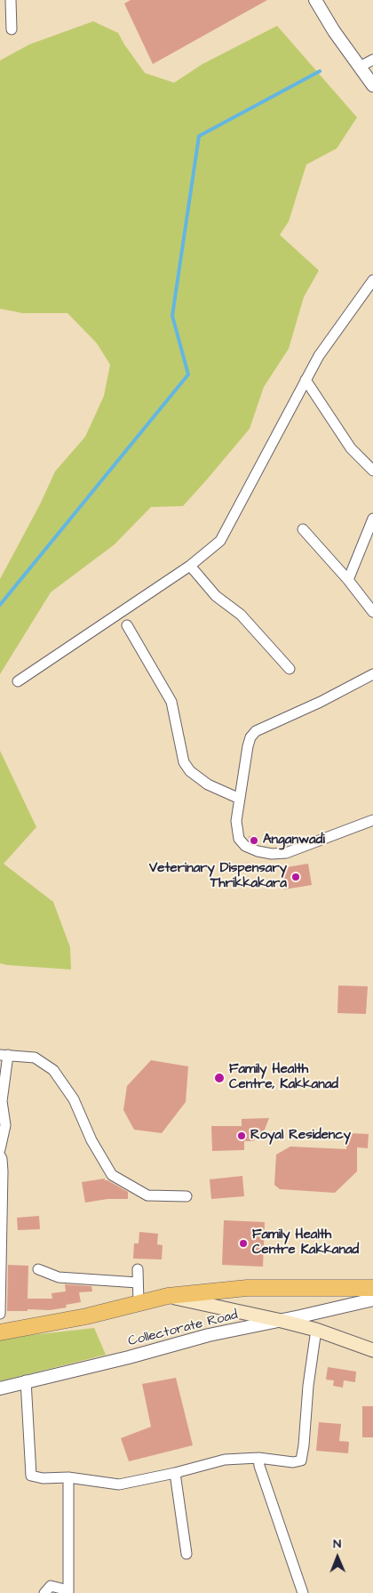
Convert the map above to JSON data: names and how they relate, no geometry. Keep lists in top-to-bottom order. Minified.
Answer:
{"streets":{"street":["Collectorate Road"]},"places":["Anganwadi","Veterinary Dispensary Thrikkakara","Family Health Centre, Kakkanad","Royal Residency","Family Health Centre Kakkanad"],"north":"top"}
